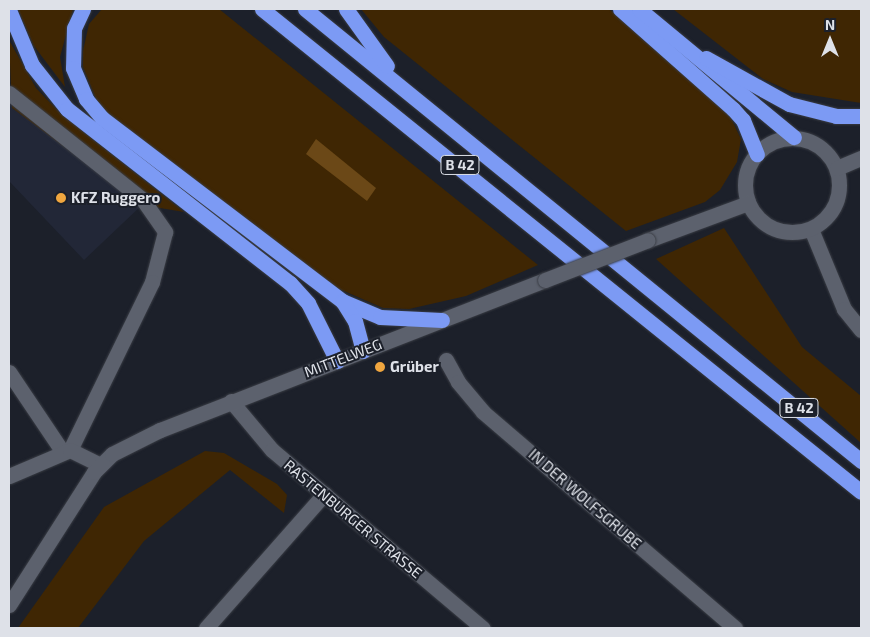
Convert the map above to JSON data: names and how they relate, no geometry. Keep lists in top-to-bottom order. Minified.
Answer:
{"streets":{"highway":["B 42"],"street":["MITTELWEG","IN DER WOLFSGRUBE","RASTENBURGER STRASSE"]},"crossings":[["MITTELWEG","RASTENBURGER STRASSE"]],"places":["KFZ Ruggero","Grüber"],"north":"top"}
